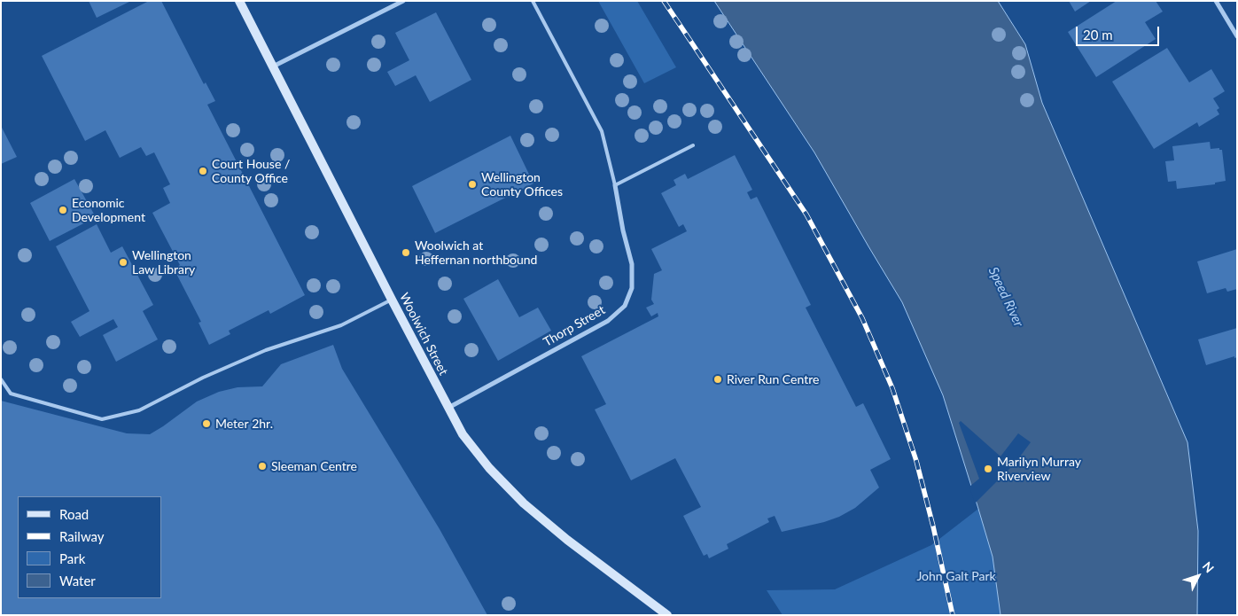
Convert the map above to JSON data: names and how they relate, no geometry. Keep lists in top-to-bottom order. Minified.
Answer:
{"streets":{"main road":["Woolwich Street"],"street":["Thorp Street"]},"crossings":[["Thorp Street","Woolwich Street"]],"water":["Speed River"],"parks":["John Galt Park"],"places":["Court House / County Office","Wellington County Offices","Economic Development","Woolwich at Heffernan northbound","Wellington Law Library","River Run Centre","Meter 2hr.","Sleeman Centre","Marilyn Murray Riverview"],"legend":["Road","Railway","Park","Water"],"scale_bar":"20 m","north":"top right"}
